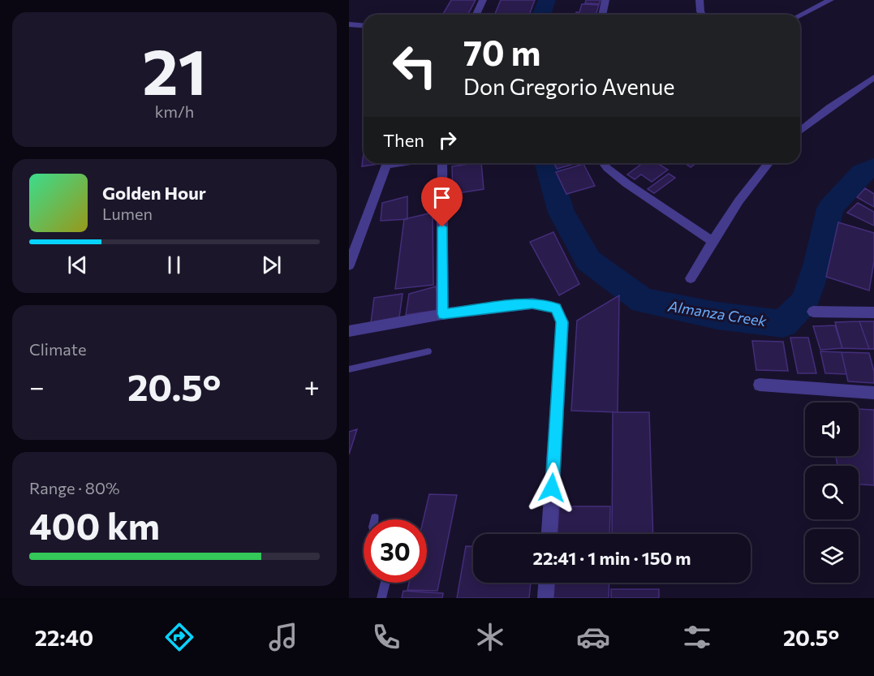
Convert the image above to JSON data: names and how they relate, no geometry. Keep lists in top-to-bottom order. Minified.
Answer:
{"water":["Almanza Creek"],"page":{"tile":[["21","km/h"],"Climate",["Range · 80%","400 km"]],"turn":["70 m","Don Gregorio Avenue"],"then":"Then","song":["Golden Hour","Lumen"],"heat":["−","20.5°","+"],"limit":"30","trip":"22:41 · 1 min · 150 m","tabs":["22:40","20.5°"]}}
